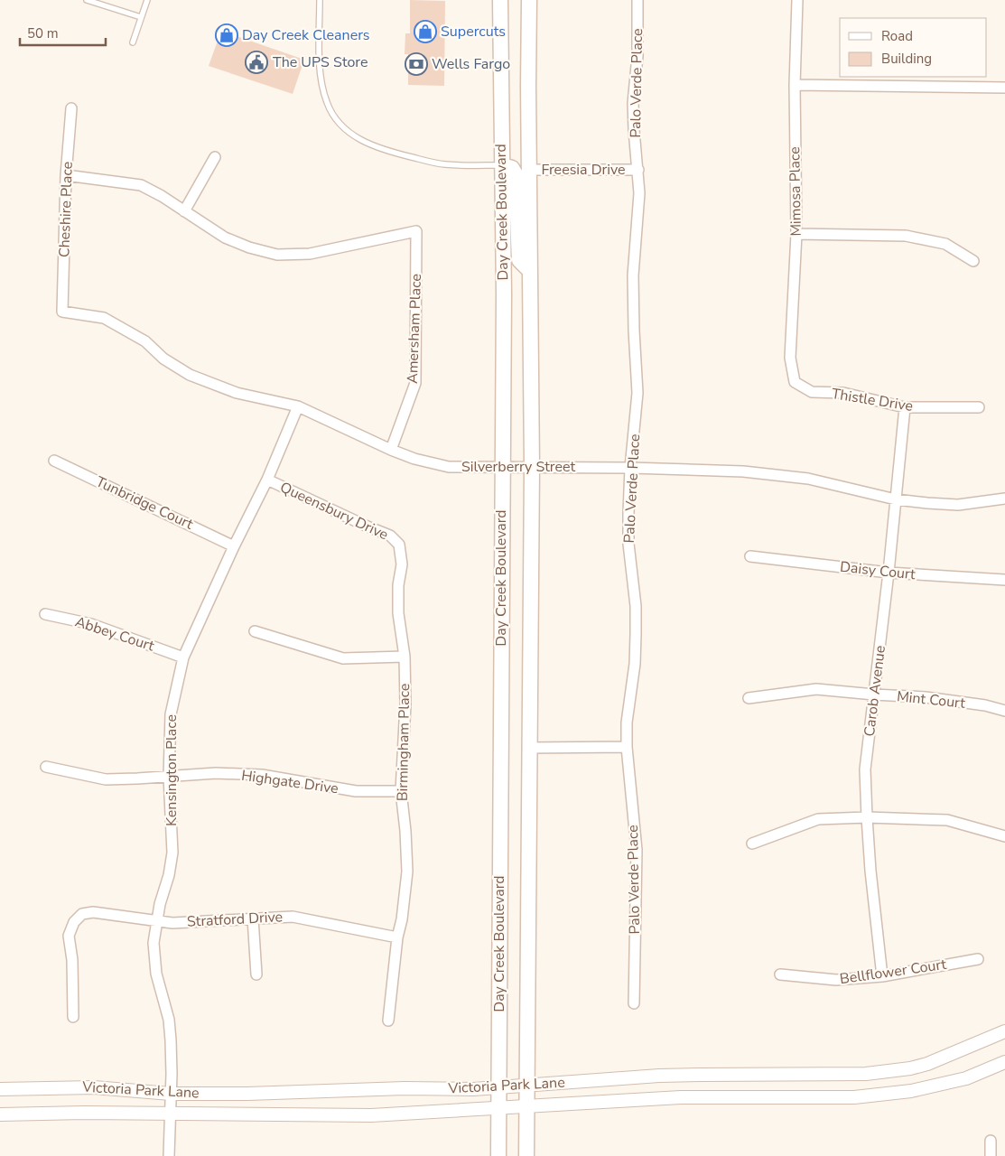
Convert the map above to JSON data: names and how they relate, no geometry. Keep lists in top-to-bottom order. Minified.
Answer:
{"streets":{"main road":["Day Creek Boulevard"],"street":["Palo Verde Place","Freesia Drive","Mimosa Place","Cheshire Place","Amersham Place","Thistle Drive","Silverberry Street","Tunbridge Court","Queensbury Drive","Daisy Court","Abbey Court","Carob Avenue","Mint Court","Birmingham Place","Kensington Place","Highgate Drive","Stratford Drive","Bellflower Court","Victoria Park Lane"]},"crossings":[["Palo Verde Place","Freesia Drive"],["Palo Verde Place","Silverberry Street"],["Freesia Drive","Day Creek Boulevard"],["Mimosa Place","Thistle Drive"],["Cheshire Place","Silverberry Street"],["Day Creek Boulevard","Silverberry Street"],["Day Creek Boulevard","Victoria Park Lane"],["Amersham Place","Silverberry Street"],["Thistle Drive","Carob Avenue"],["Silverberry Street","Carob Avenue"],["Silverberry Street","Kensington Place"],["Tunbridge Court","Kensington Place"],["Queensbury Drive","Birmingham Place"],["Queensbury Drive","Kensington Place"],["Daisy Court","Carob Avenue"],["Abbey Court","Kensington Place"],["Carob Avenue","Mint Court"],["Carob Avenue","Bellflower Court"],["Birmingham Place","Highgate Drive"],["Birmingham Place","Stratford Drive"],["Kensington Place","Highgate Drive"],["Kensington Place","Stratford Drive"],["Kensington Place","Victoria Park Lane"]],"places":{"shop":["Supercuts","Day Creek Cleaners"],"public building":["The UPS Store"],"bank":["Wells Fargo"]},"legend":["Road","Building"],"scale_bar":"50 m"}
